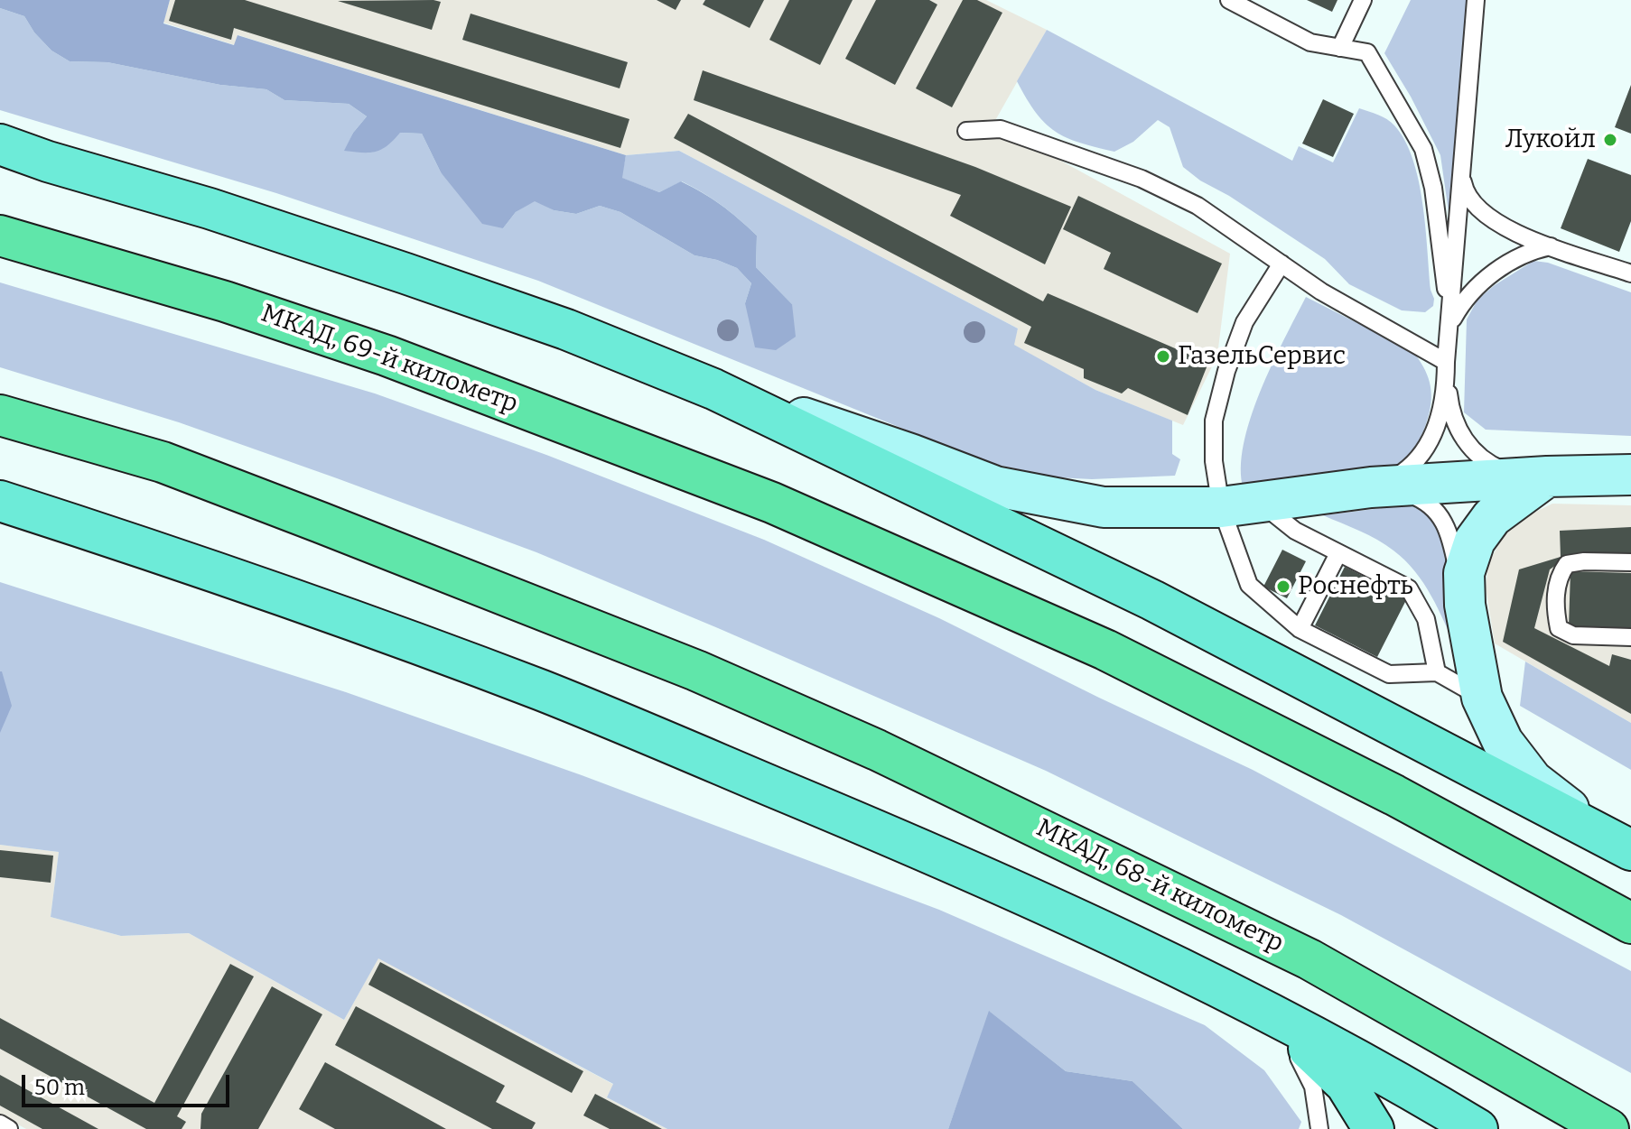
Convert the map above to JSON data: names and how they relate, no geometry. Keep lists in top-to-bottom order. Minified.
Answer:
{"streets":{"highway":["МКАД, 69-й километр","МКАД, 68-й километр"]},"places":["Лукойл","ГазельСервис","Роснефть"],"scale_bar":"50 m"}
